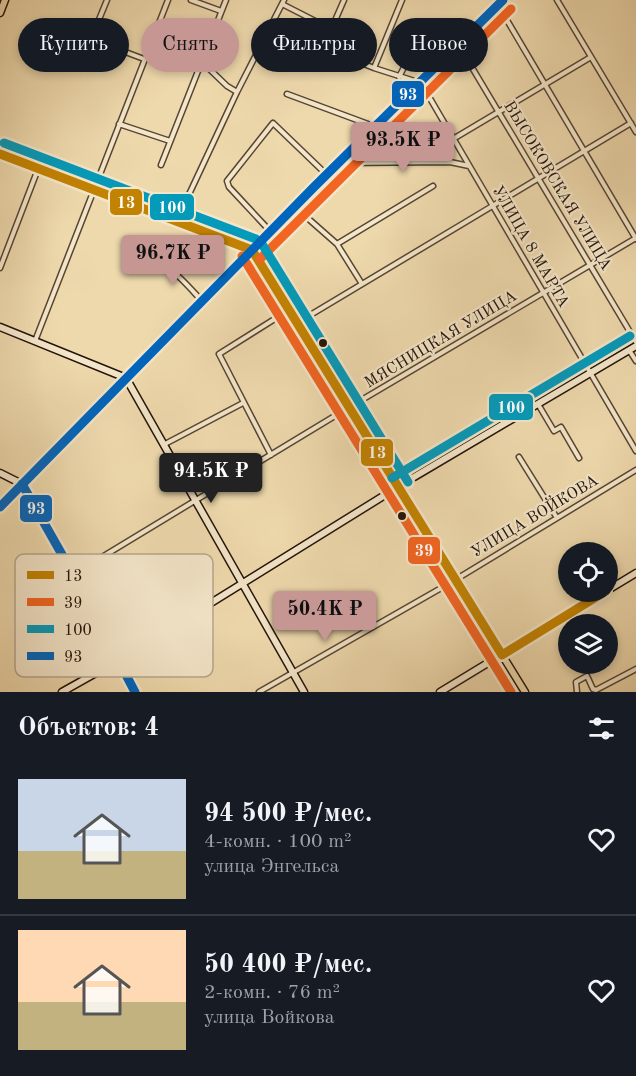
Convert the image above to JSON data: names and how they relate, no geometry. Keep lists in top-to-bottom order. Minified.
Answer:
{"streets":{"street":["ВЫСОКОВСКАЯ УЛИЦА","УЛИЦА 8 МАРТА","МЯСНИЦКАЯ УЛИЦА","УЛИЦА ВОЙКОВА"]},"crossings":[["ВЫСОКОВСКАЯ УЛИЦА","МЯСНИЦКАЯ УЛИЦА"],["УЛИЦА 8 МАРТА","МЯСНИЦКАЯ УЛИЦА"]],"lines":["transit line 93","transit line 39","transit line 100","transit line 13"],"legend":["13","39","100","93"],"page":{"chip":["Купить","Снять","Фильтры","Новое"],"price":["93.5K ₽","96.7K ₽","94.5K ₽","50.4K ₽"],"heading":"Объектов: 4","list":[{"name":"94 500 ₽/мес.","note":"4-комн. · 100 m² · улица Энгельса"},{"name":"50 400 ₽/мес.","note":"2-комн. · 76 m² · улица Войкова"}]}}
